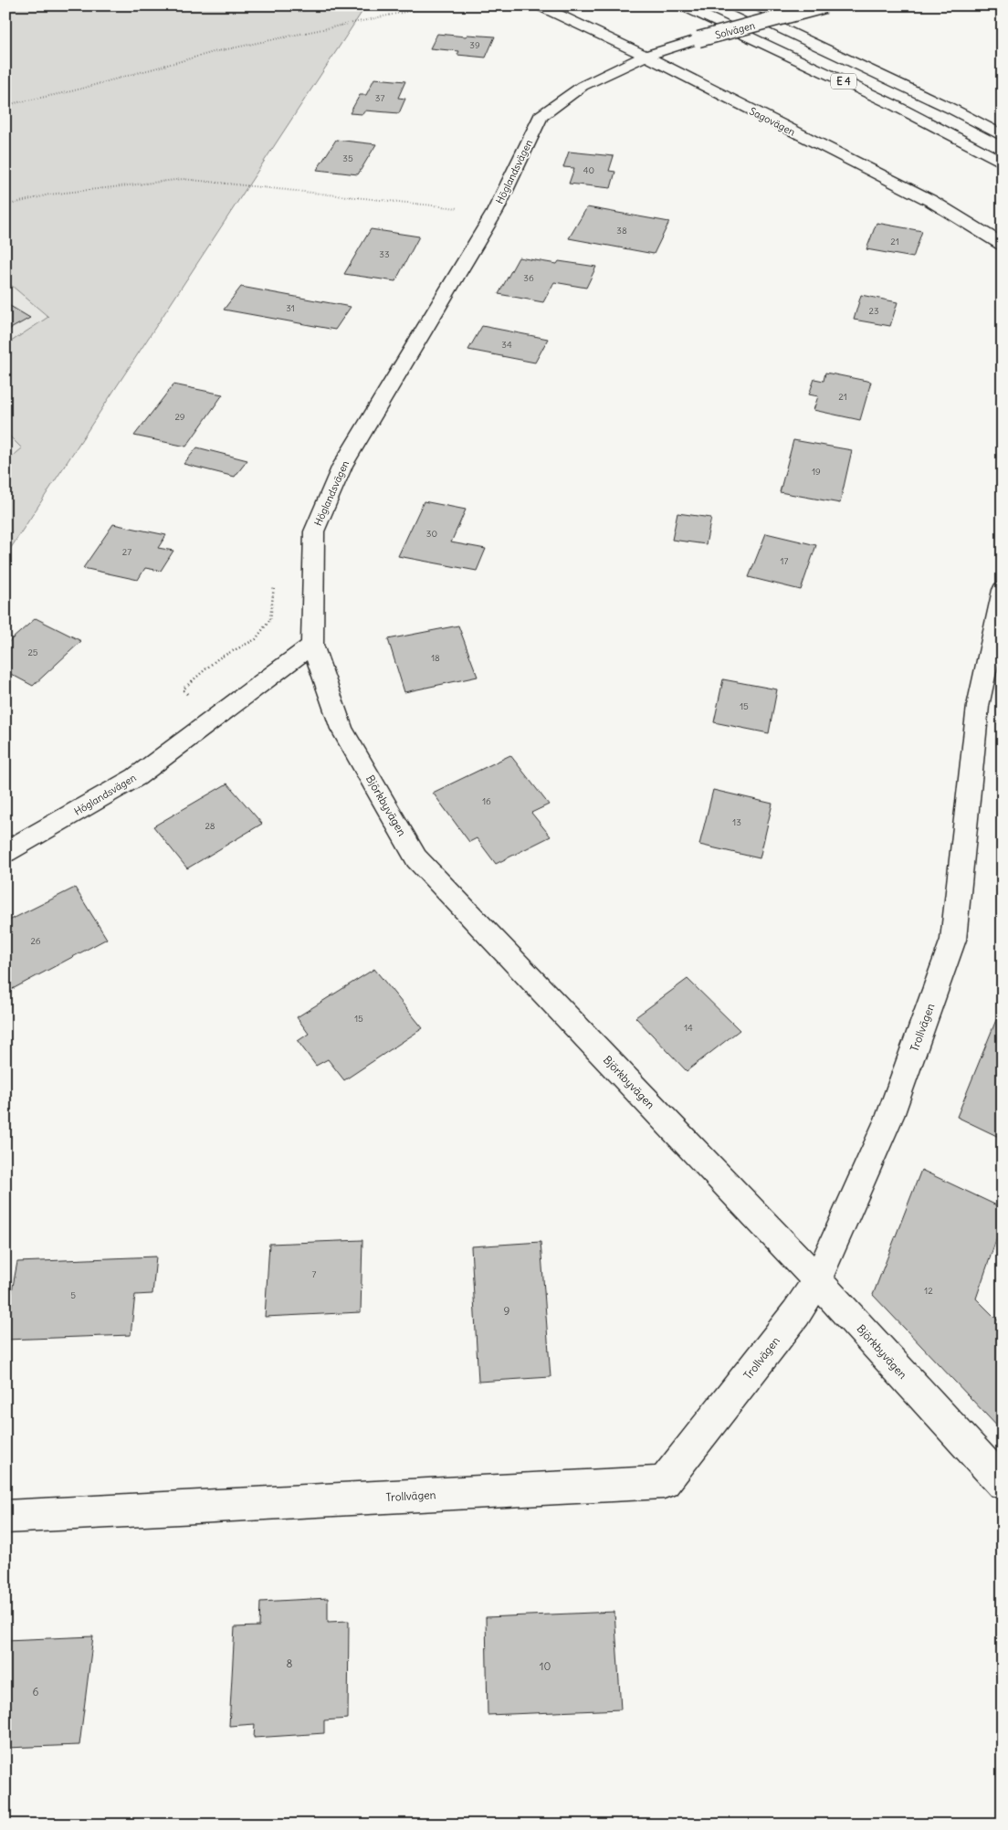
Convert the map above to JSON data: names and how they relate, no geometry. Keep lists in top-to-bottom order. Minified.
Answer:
{"streets":{"main road":["Solvägen","E 4","Sagovägen","Höglandsvägen","Björkbyvägen","Trollvägen"]},"crossings":[["Solvägen","Sagovägen"],["Solvägen","Höglandsvägen"],["Sagovägen","Höglandsvägen"],["Höglandsvägen","Björkbyvägen"],["Björkbyvägen","Trollvägen"]],"house_numbers":["39","37","35","40","38","21","33","36","31","23","34","21","29","19","30","27","17","25","18","15","16","13","28","26","15","14","7","12","5","9","8","10","6"]}
